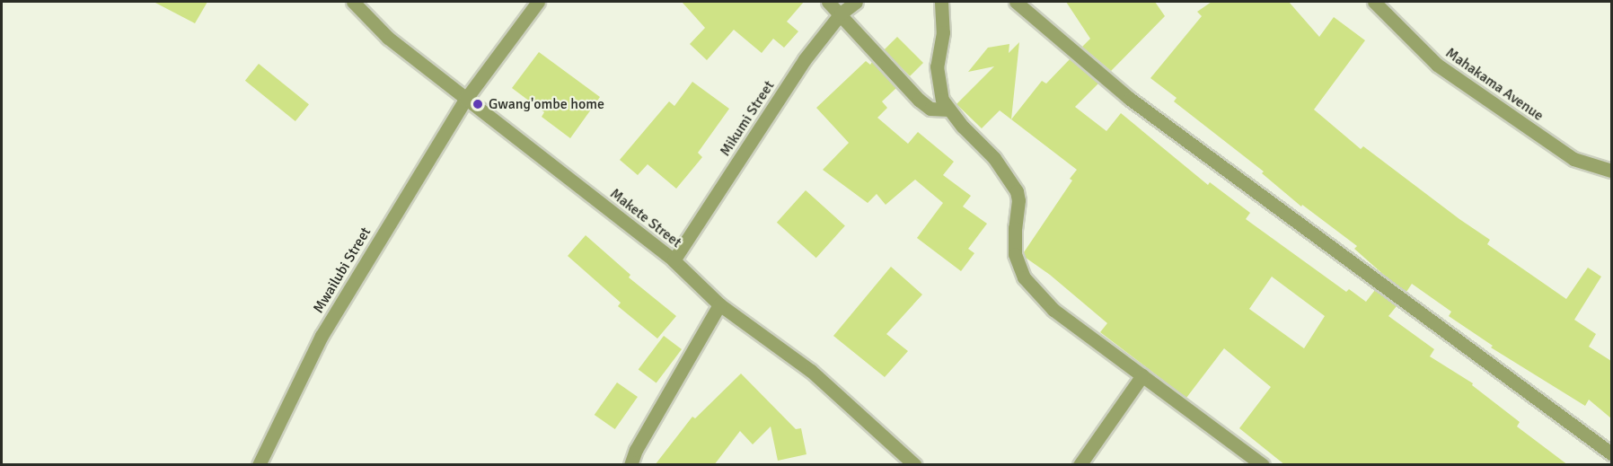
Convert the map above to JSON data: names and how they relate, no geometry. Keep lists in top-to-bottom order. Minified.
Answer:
{"streets":{"street":["Mahakama Avenue","Mikumi Street","Makete Street","Mwailubi Street"]},"crossings":[["Mikumi Street","Makete Street"],["Makete Street","Mwailubi Street"]],"places":["Gwang'ombe home"]}
